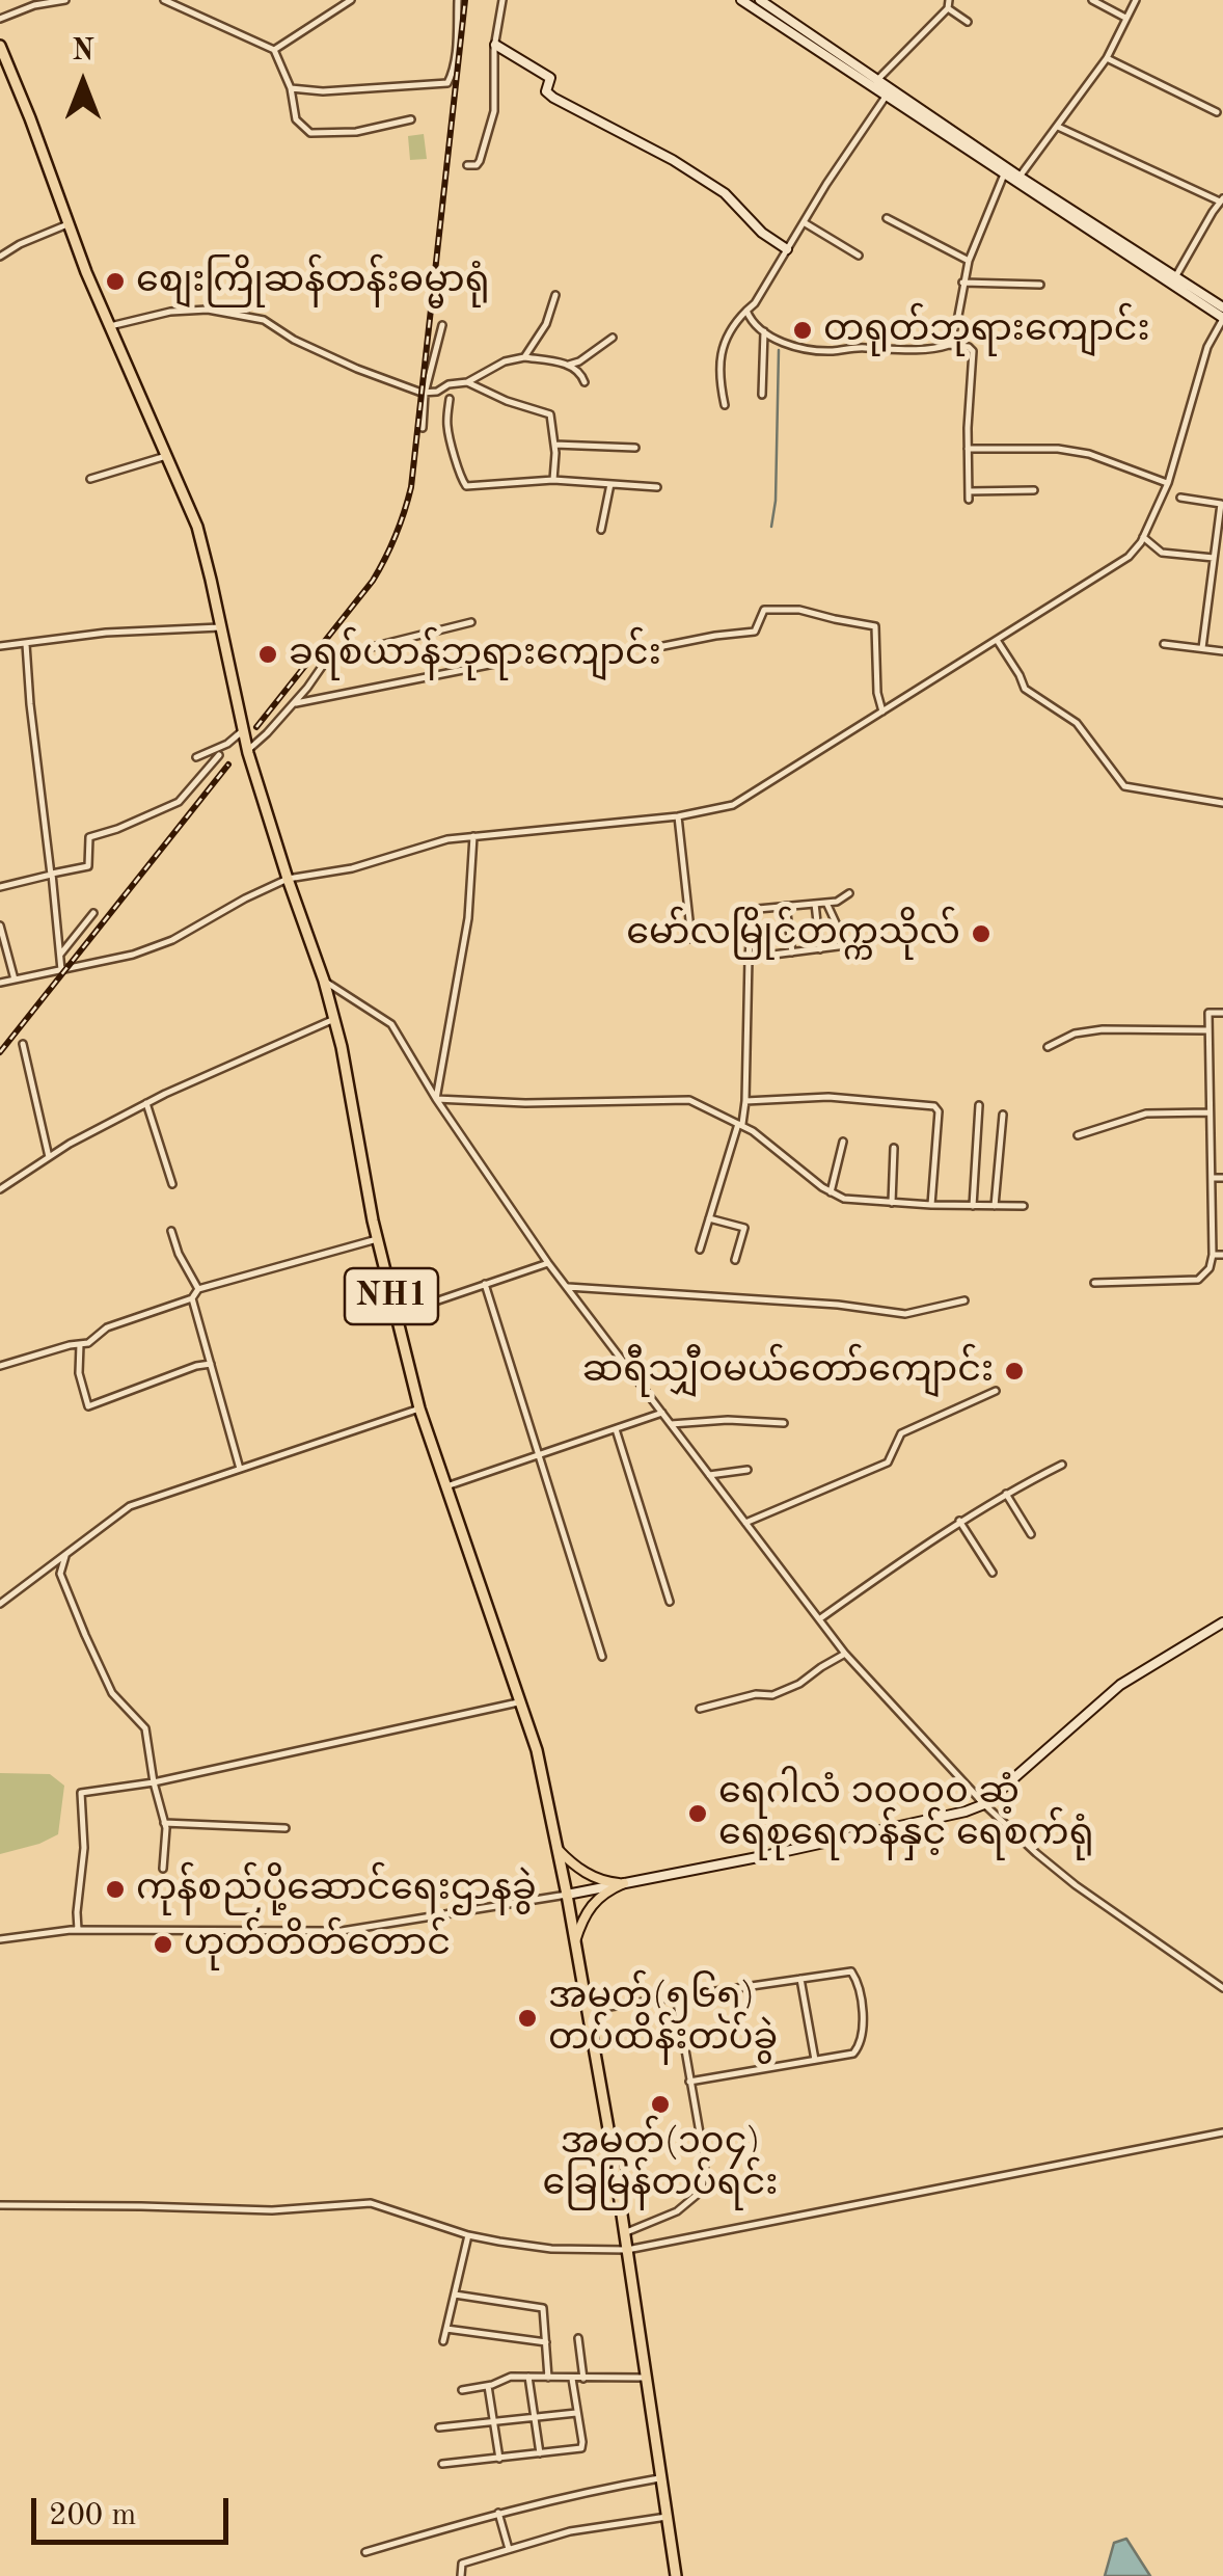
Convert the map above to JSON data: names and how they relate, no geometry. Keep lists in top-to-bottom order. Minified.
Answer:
{"streets":{"highway":["NH1"]},"places":["စျေးကြိုဆန်တန်းဓမ္မာရုံ","တရုတ်ဘုရားကျောင်း","ခရစ်ယာန်ဘုရားကျောင်း","မော်လမြိုင်တက္ကသိုလ်","ဆရီသျှီဝမယ်တော်ကျောင်း","ရေဂါလံ ၁၀၀၀၀ ဆံ့ ရေစုရေကန်နှင့် ရေစက်ရုံ","ကုန်စည်ပို့ဆောင်ရေးဌာနခွဲ","ဟုတ်တိတ်တောင်","အမှတ်(၅၆၅) တပ်ထိန်းတပ်ခွဲ","အမှတ်(၁၀၄) ခြေမြန်တပ်ရင်း"],"scale_bar":"200 m","north":"top"}
